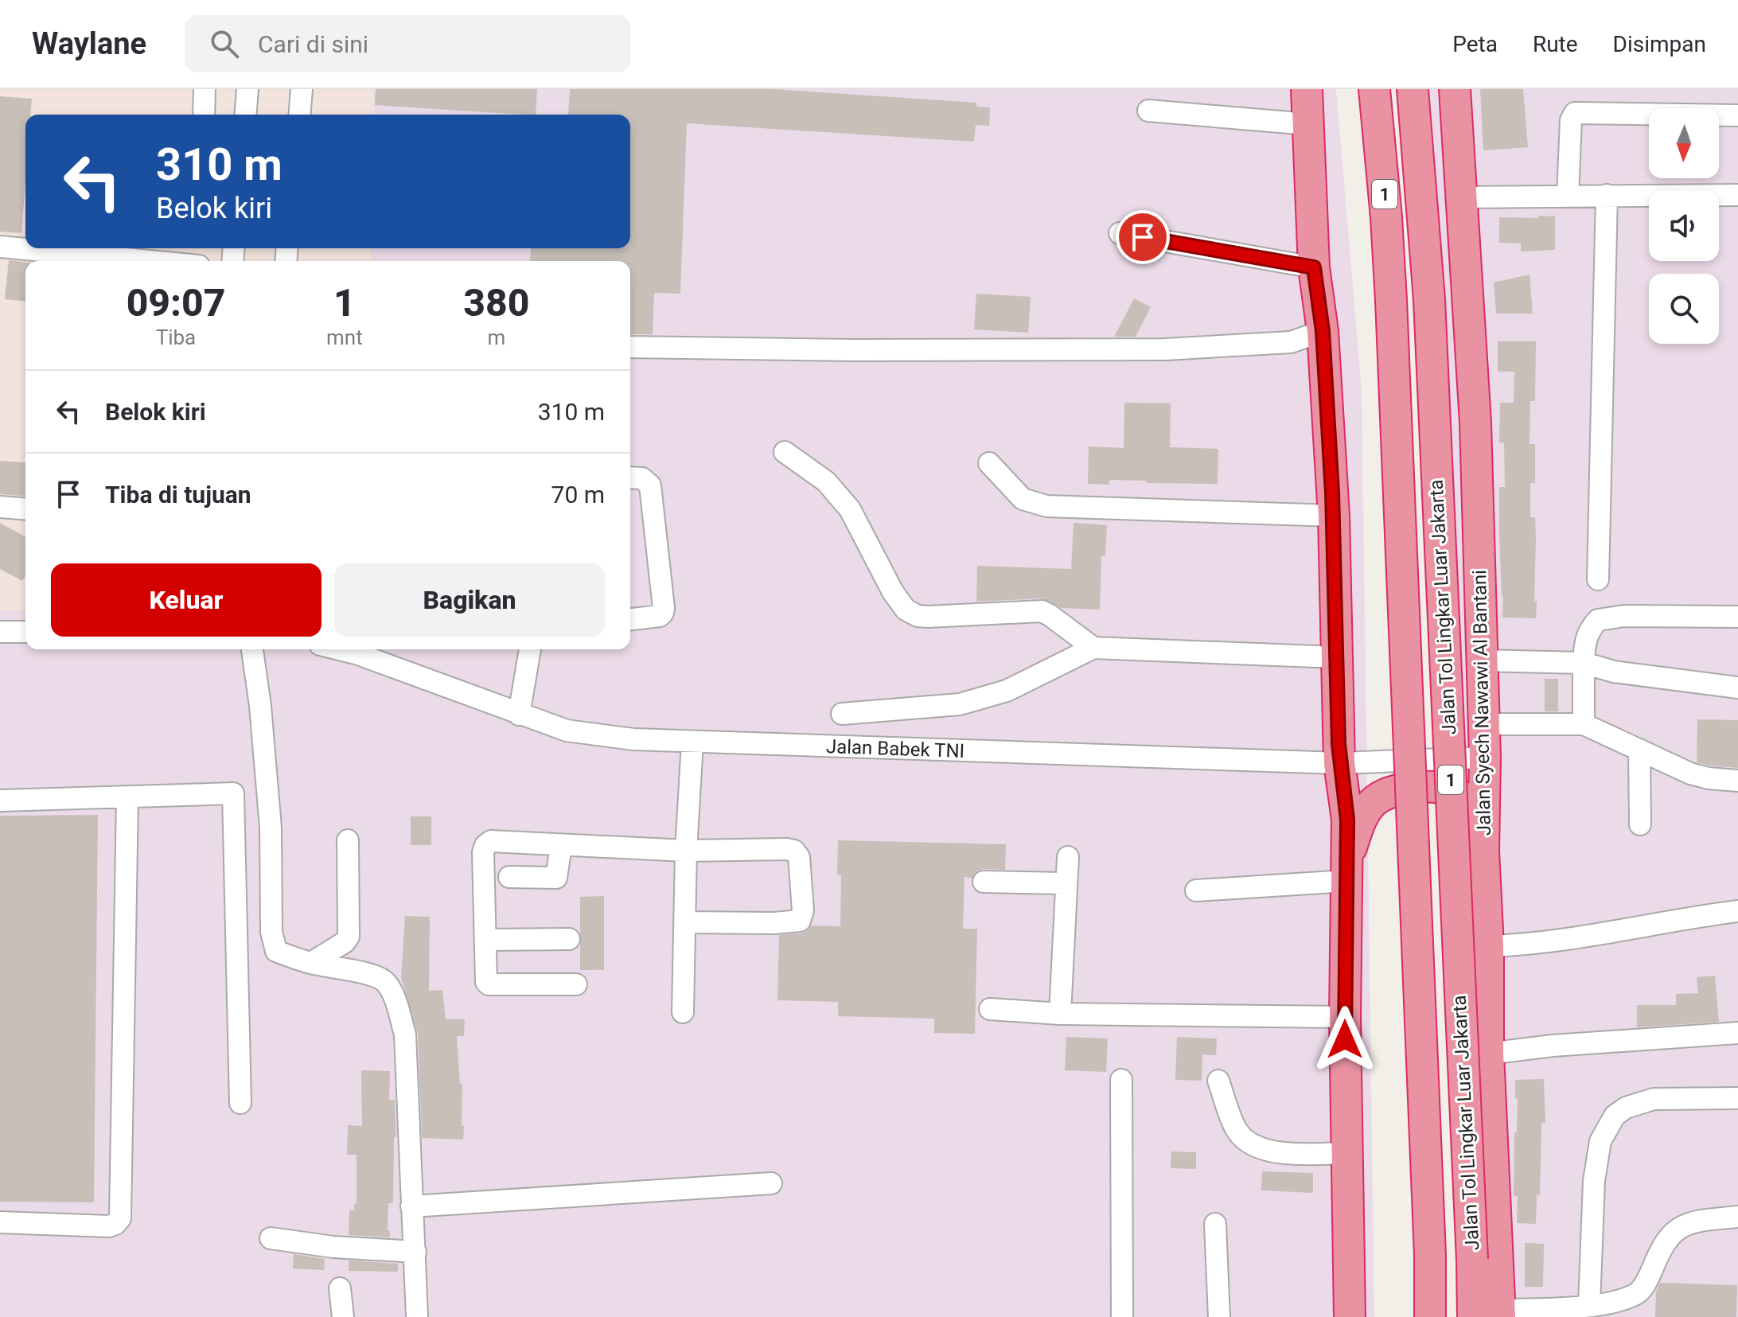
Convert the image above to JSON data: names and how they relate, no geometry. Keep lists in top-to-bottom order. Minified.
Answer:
{"streets":{"highway":["1","Jalan Tol Lingkar Luar Jakarta","Jalan Syech Nawawi Al Bantani"],"street":["Jalan Babek TNI"]},"crossings":[["Jalan Tol Lingkar Luar Jakarta","Jalan Syech Nawawi Al Bantani"],["Jalan Syech Nawawi Al Bantani","Jalan Babek TNI"]],"north":"bottom","page":{"header":"Waylane","search":"Cari di sini","nav":["Peta","Rute","Disimpan"],"turn":["310 m","Belok kiri"],"eta":["09:07","Tiba","1","mnt","380","m"],"list":[{"name":"Belok kiri","value":"310 m"},{"name":"Tiba di tujuan","value":"70 m"}],"buttons":["Keluar","Bagikan"]}}
